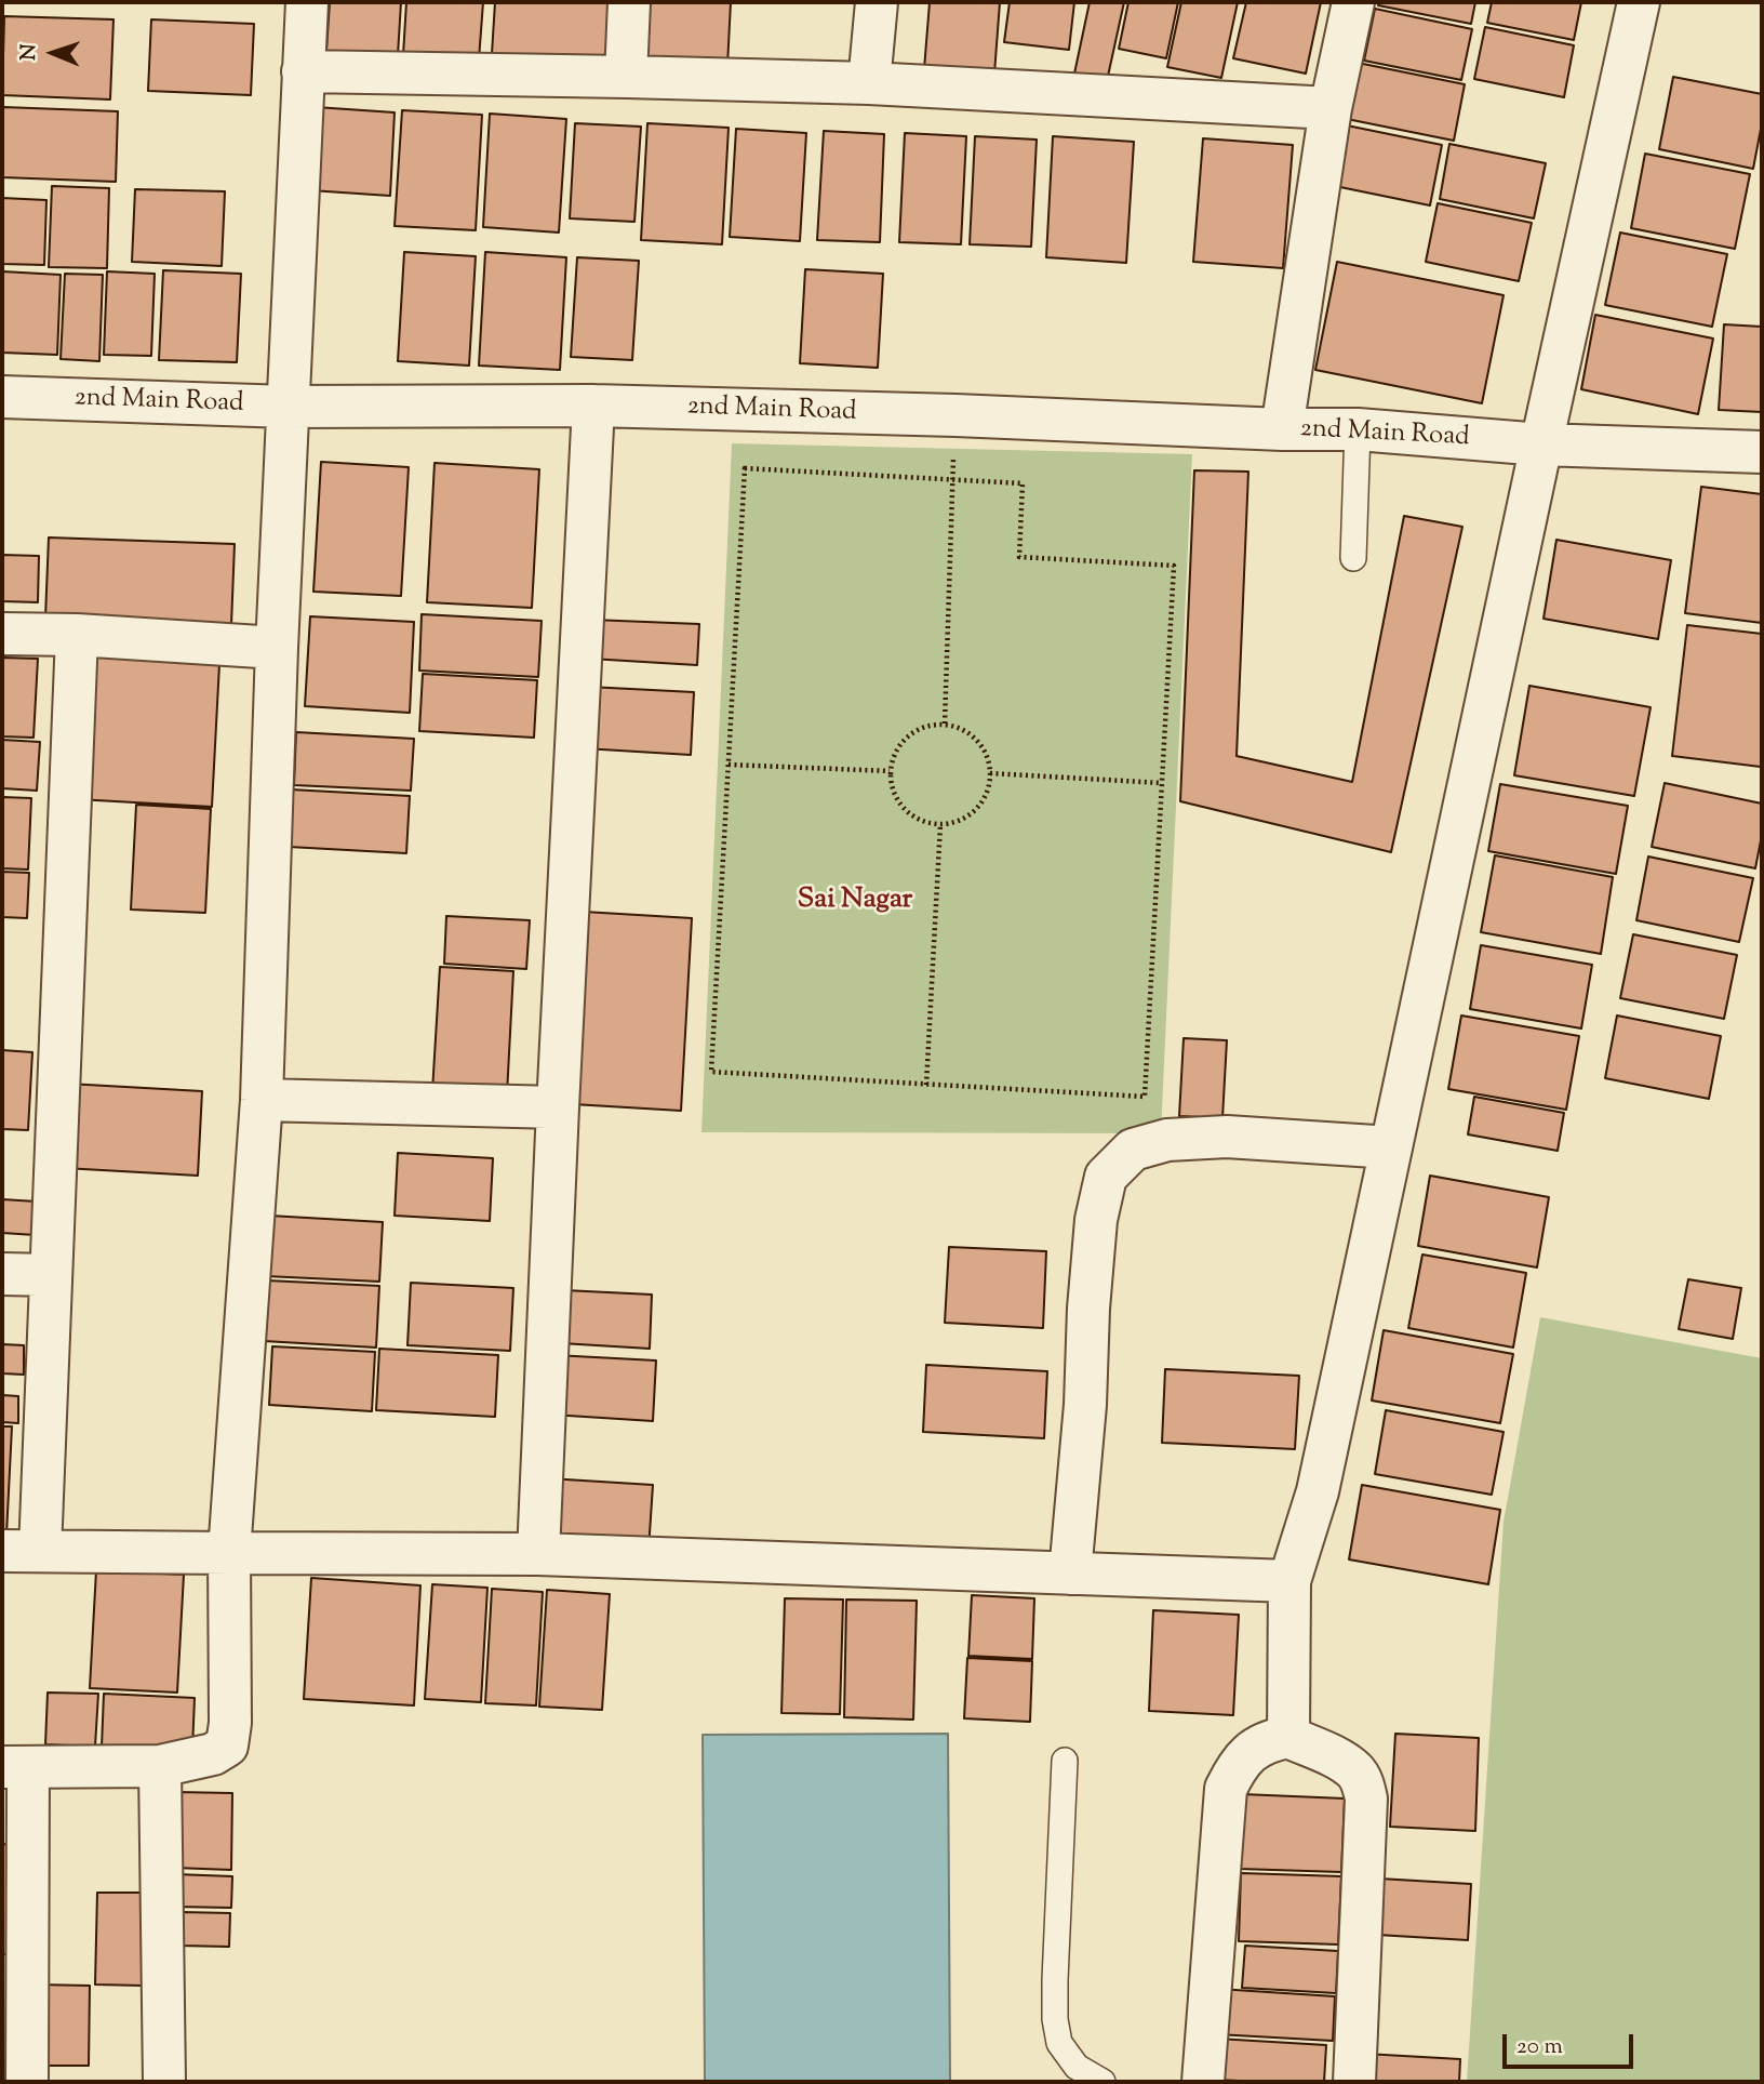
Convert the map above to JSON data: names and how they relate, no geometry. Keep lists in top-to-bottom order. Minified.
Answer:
{"streets":{"street":["2nd Main Road"]},"districts":["Sai Nagar"],"scale_bar":"20 m","north":"left"}
